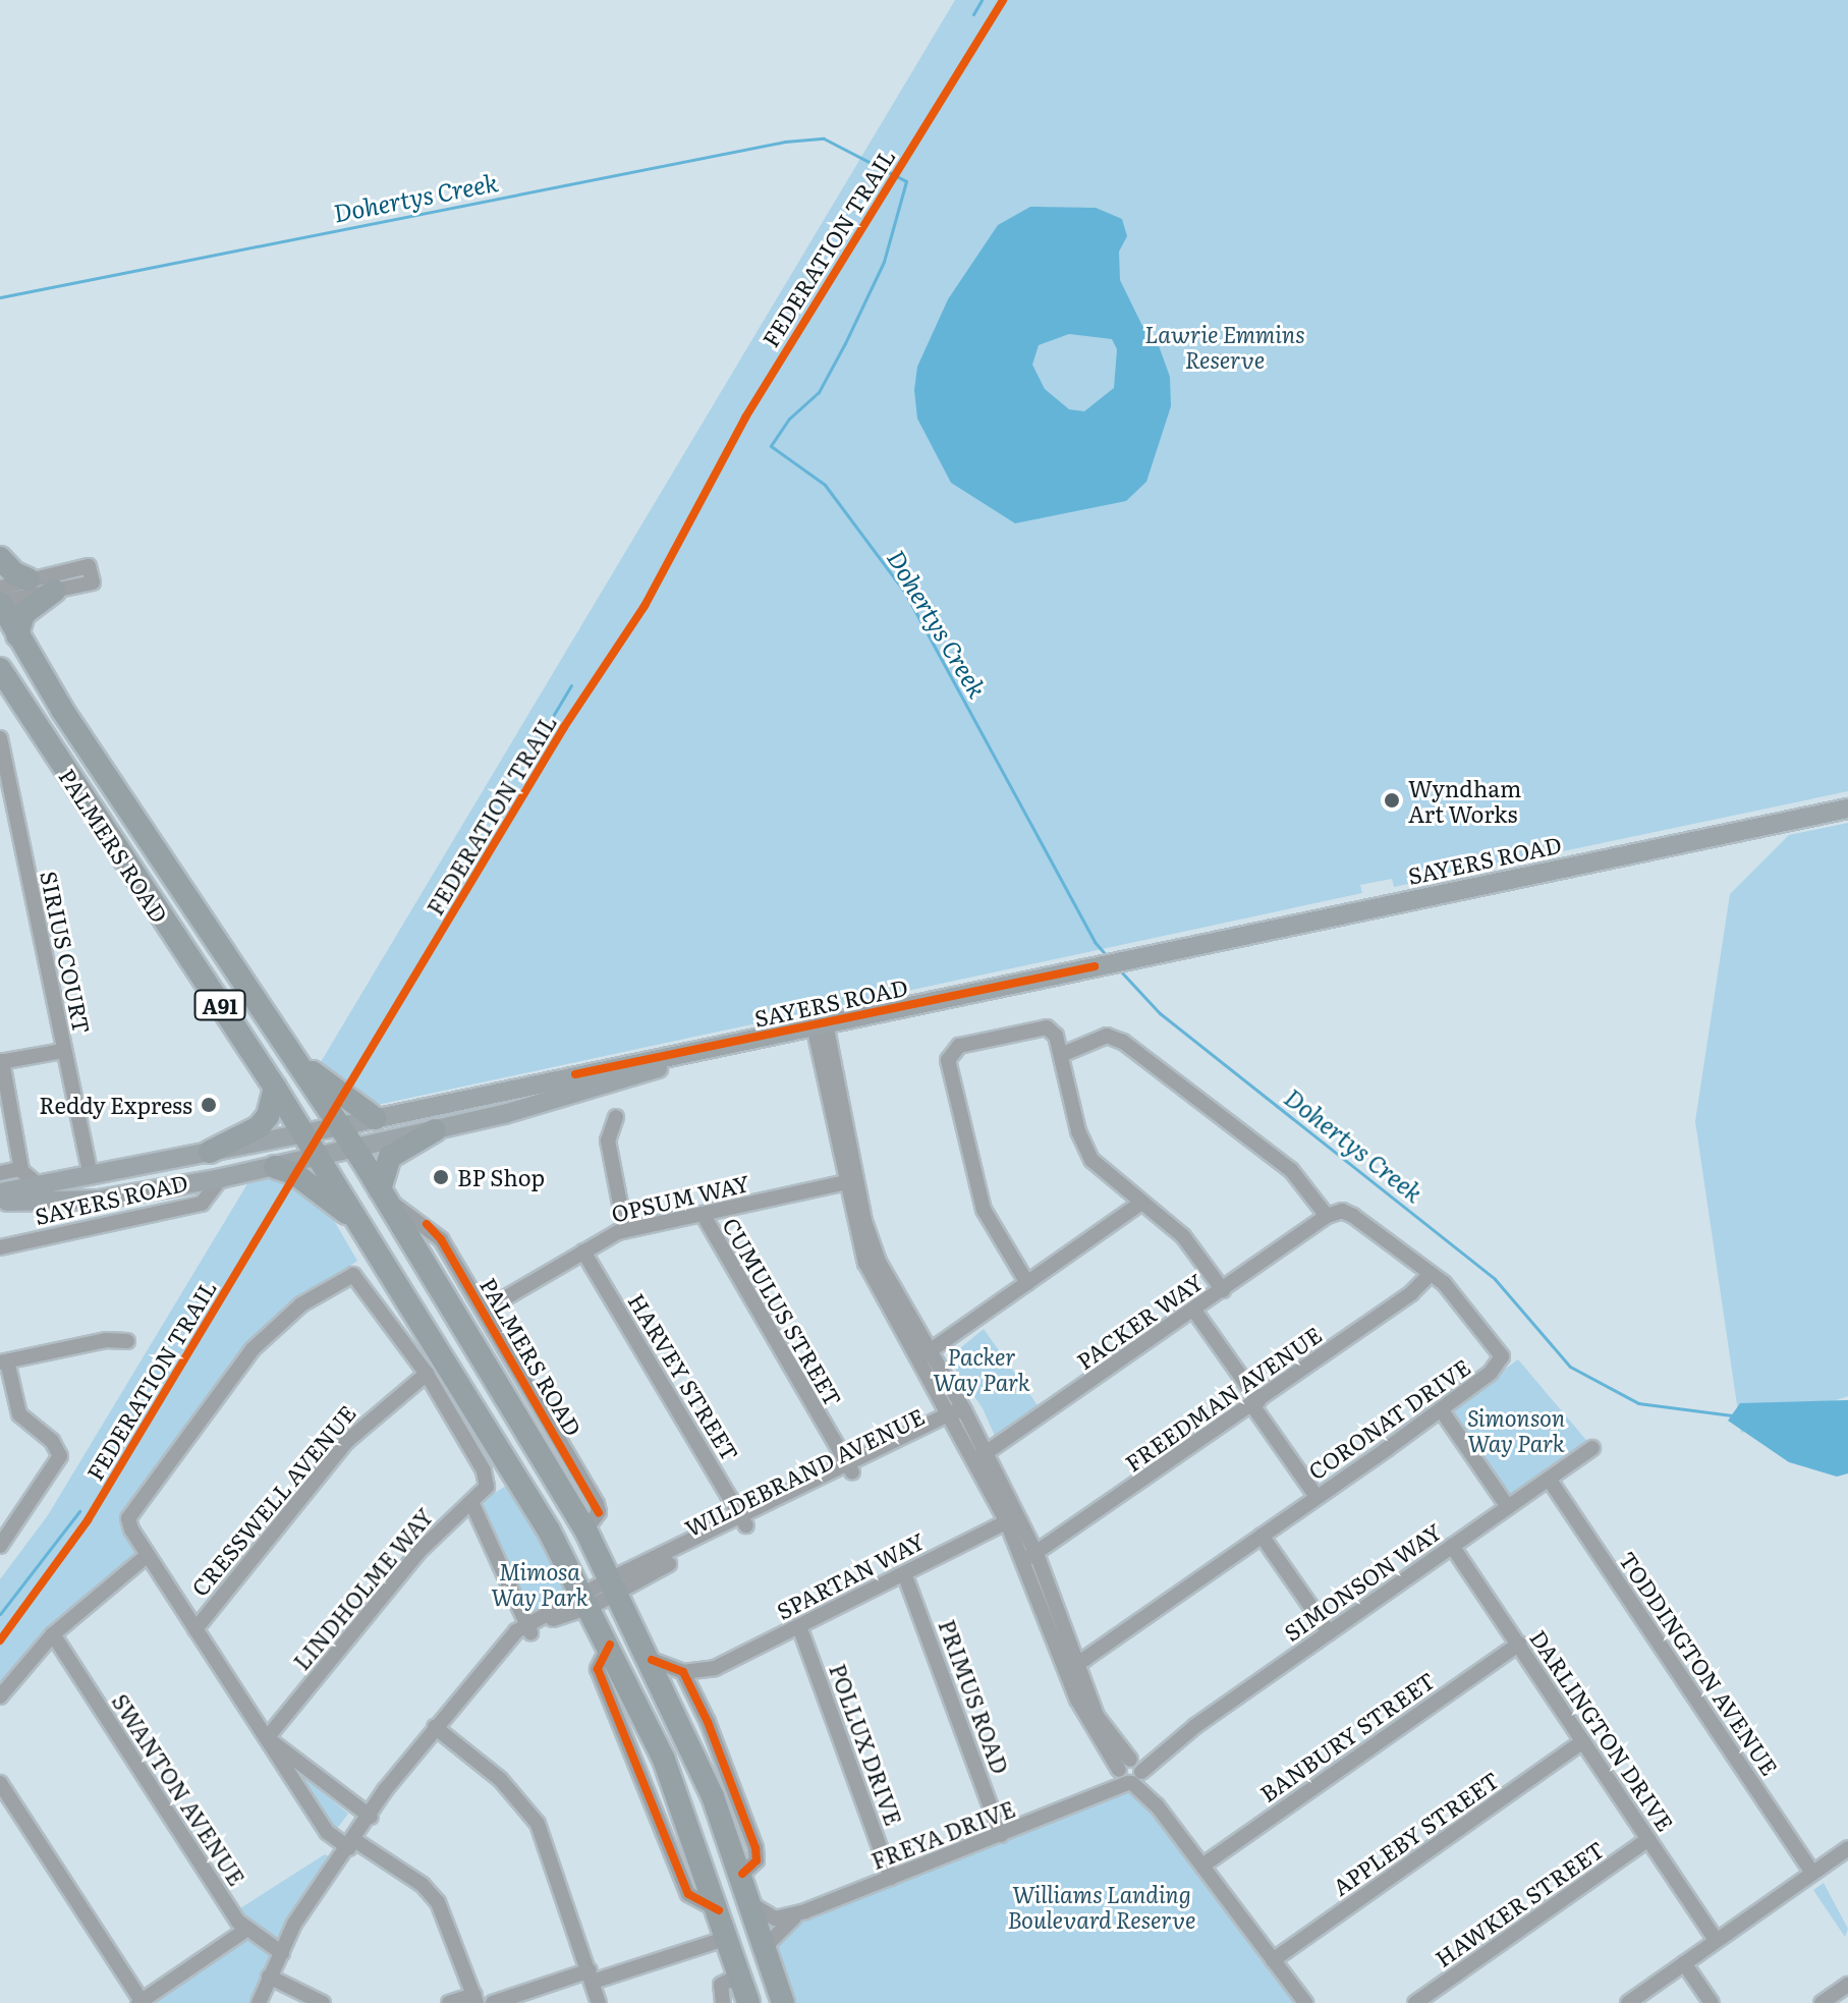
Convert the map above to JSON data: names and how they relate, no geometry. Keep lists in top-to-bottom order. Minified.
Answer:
{"streets":{"highway":["PALMERS ROAD","A91"],"main road":["SAYERS ROAD"],"street":["SIRIUS COURT","OPSUM WAY","CUMULUS STREET","PACKER WAY","HARVEY STREET","FREEDMAN AVENUE","CORONAT DRIVE","WILDEBRAND AVENUE","CRESSWELL AVENUE","SPARTAN WAY","SIMONSON WAY","LINDHOLME WAY","TODDINGTON AVENUE","PRIMUS ROAD","DARLINGTON DRIVE","BANBURY STREET","POLLUX DRIVE","SWANTON AVENUE","APPLEBY STREET","FREYA DRIVE","HAWKER STREET"],"cycle path":["FEDERATION TRAIL"]},"crossings":[["PALMERS ROAD","SAYERS ROAD"],["PALMERS ROAD","OPSUM WAY"],["PALMERS ROAD","WILDEBRAND AVENUE"],["PALMERS ROAD","FREYA DRIVE"],["SAYERS ROAD","SIRIUS COURT"],["OPSUM WAY","CUMULUS STREET"],["OPSUM WAY","HARVEY STREET"],["CUMULUS STREET","WILDEBRAND AVENUE"],["PACKER WAY","CORONAT DRIVE"],["HARVEY STREET","WILDEBRAND AVENUE"],["FREEDMAN AVENUE","CORONAT DRIVE"],["WILDEBRAND AVENUE","SWANTON AVENUE"],["CRESSWELL AVENUE","LINDHOLME WAY"],["SPARTAN WAY","PRIMUS ROAD"],["SPARTAN WAY","POLLUX DRIVE"],["SIMONSON WAY","TODDINGTON AVENUE"],["SIMONSON WAY","DARLINGTON DRIVE"],["SIMONSON WAY","FREYA DRIVE"],["PRIMUS ROAD","FREYA DRIVE"],["DARLINGTON DRIVE","BANBURY STREET"],["DARLINGTON DRIVE","APPLEBY STREET"],["DARLINGTON DRIVE","HAWKER STREET"],["POLLUX DRIVE","FREYA DRIVE"]],"water":["Dohertys Creek"],"parks":["Lawrie Emmins Reserve","Packer Way Park","Simonson Way Park","Mimosa Way Park","Williams Landing Boulevard Reserve"],"places":["Wyndham Art Works","Reddy Express","BP Shop"]}
